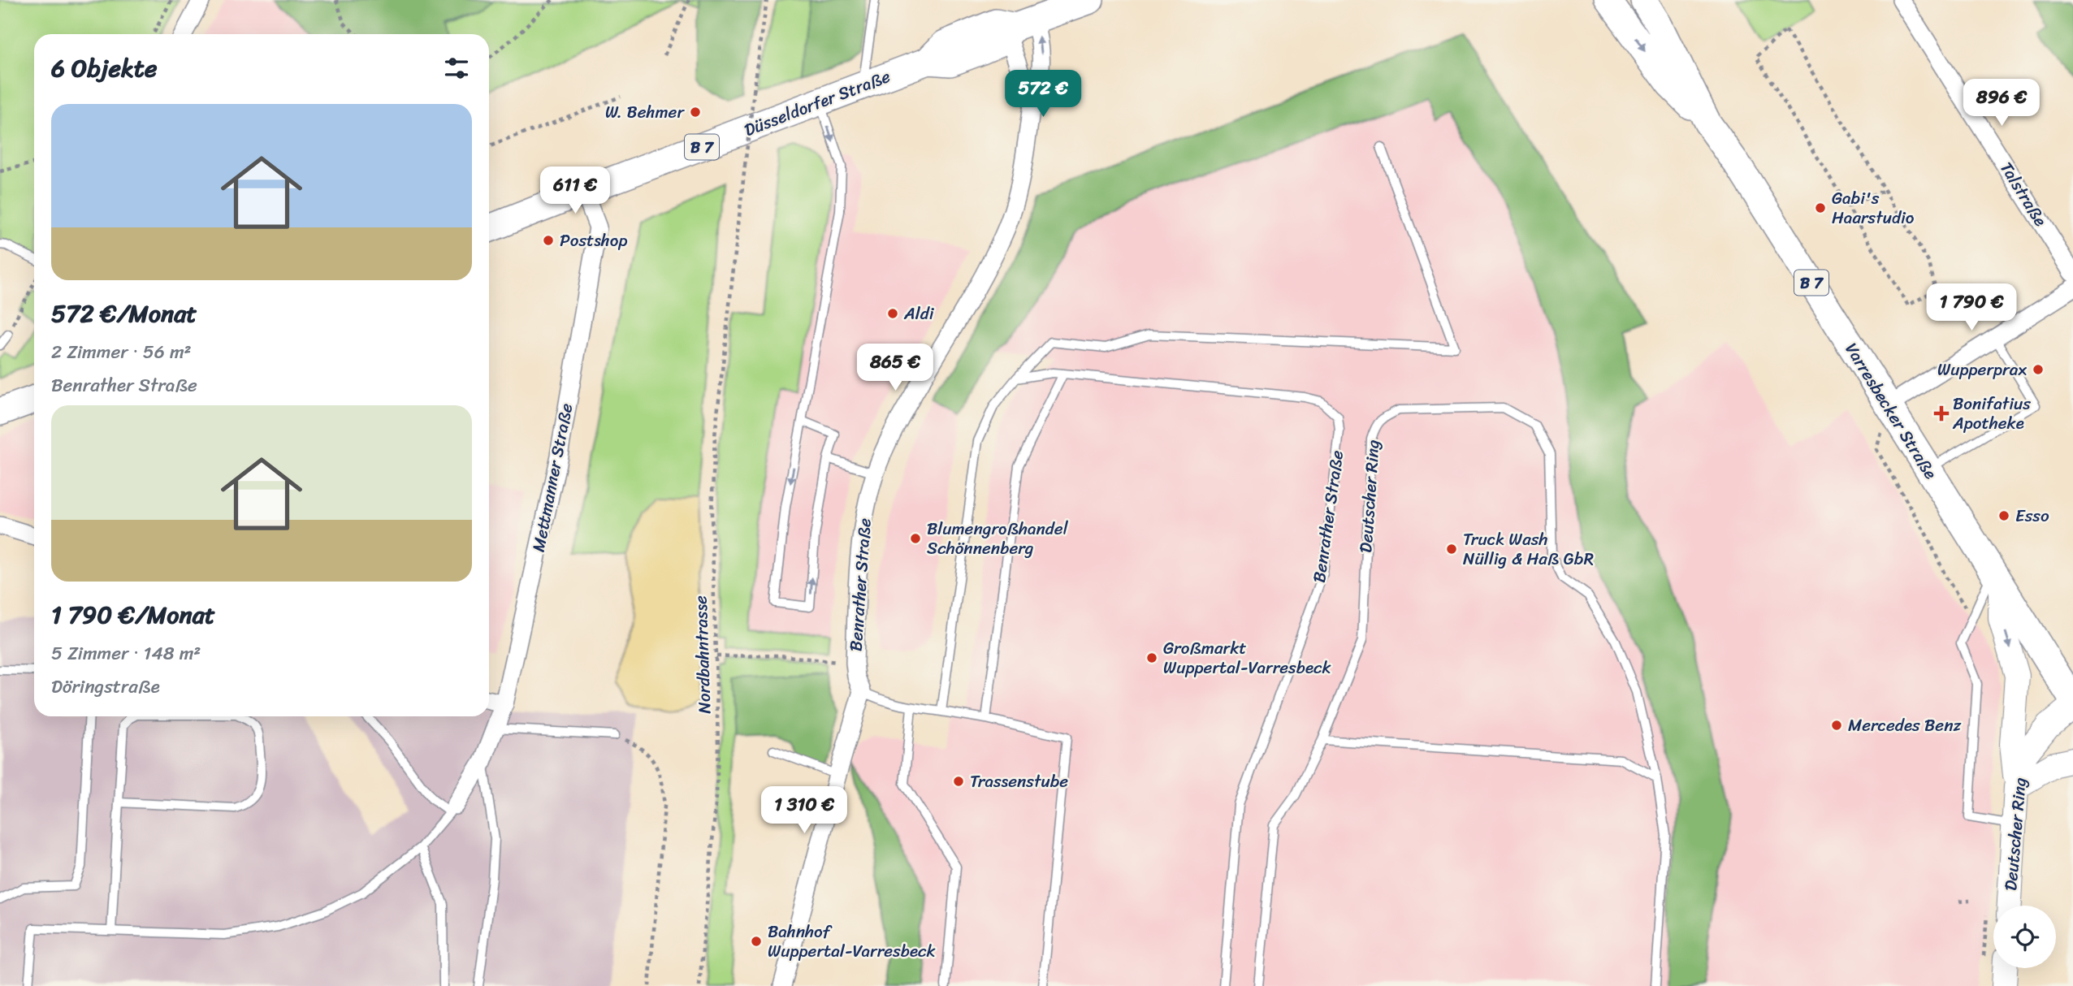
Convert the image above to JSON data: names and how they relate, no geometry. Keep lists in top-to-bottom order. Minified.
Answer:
{"streets":{"main road":["Düsseldorfer Straße","B 7","Varresbecker Straße"],"street":["Talstraße","Mettmanner Straße","Deutscher Ring","Benrather Straße"],"path":["Nordbahntrasse"]},"crossings":[["Düsseldorfer Straße","Mettmanner Straße"],["Düsseldorfer Straße","Benrather Straße"]],"places":{"other":["W. Behmer","Gabi's Haarstudio","Postshop","Aldi","Wupperprax","Esso","Blumengroßhandel Schönnenberg","Truck Wash Nüllig & Haß GbR","Großmarkt Wuppertal-Varresbeck","Mercedes Benz","Trassenstube","Bahnhof Wuppertal-Varresbeck"],"health":["Bonifatius Apotheke"]},"page":{"heading":"6 Objekte","price":["572 €","896 €","611 €","1 790 €","865 €","1 310 €"],"list":[{"name":"572 €/Monat","note":"2 Zimmer · 56 m² · Benrather Straße"},{"name":"1 790 €/Monat","note":"5 Zimmer · 148 m² · Döringstraße"}]}}
